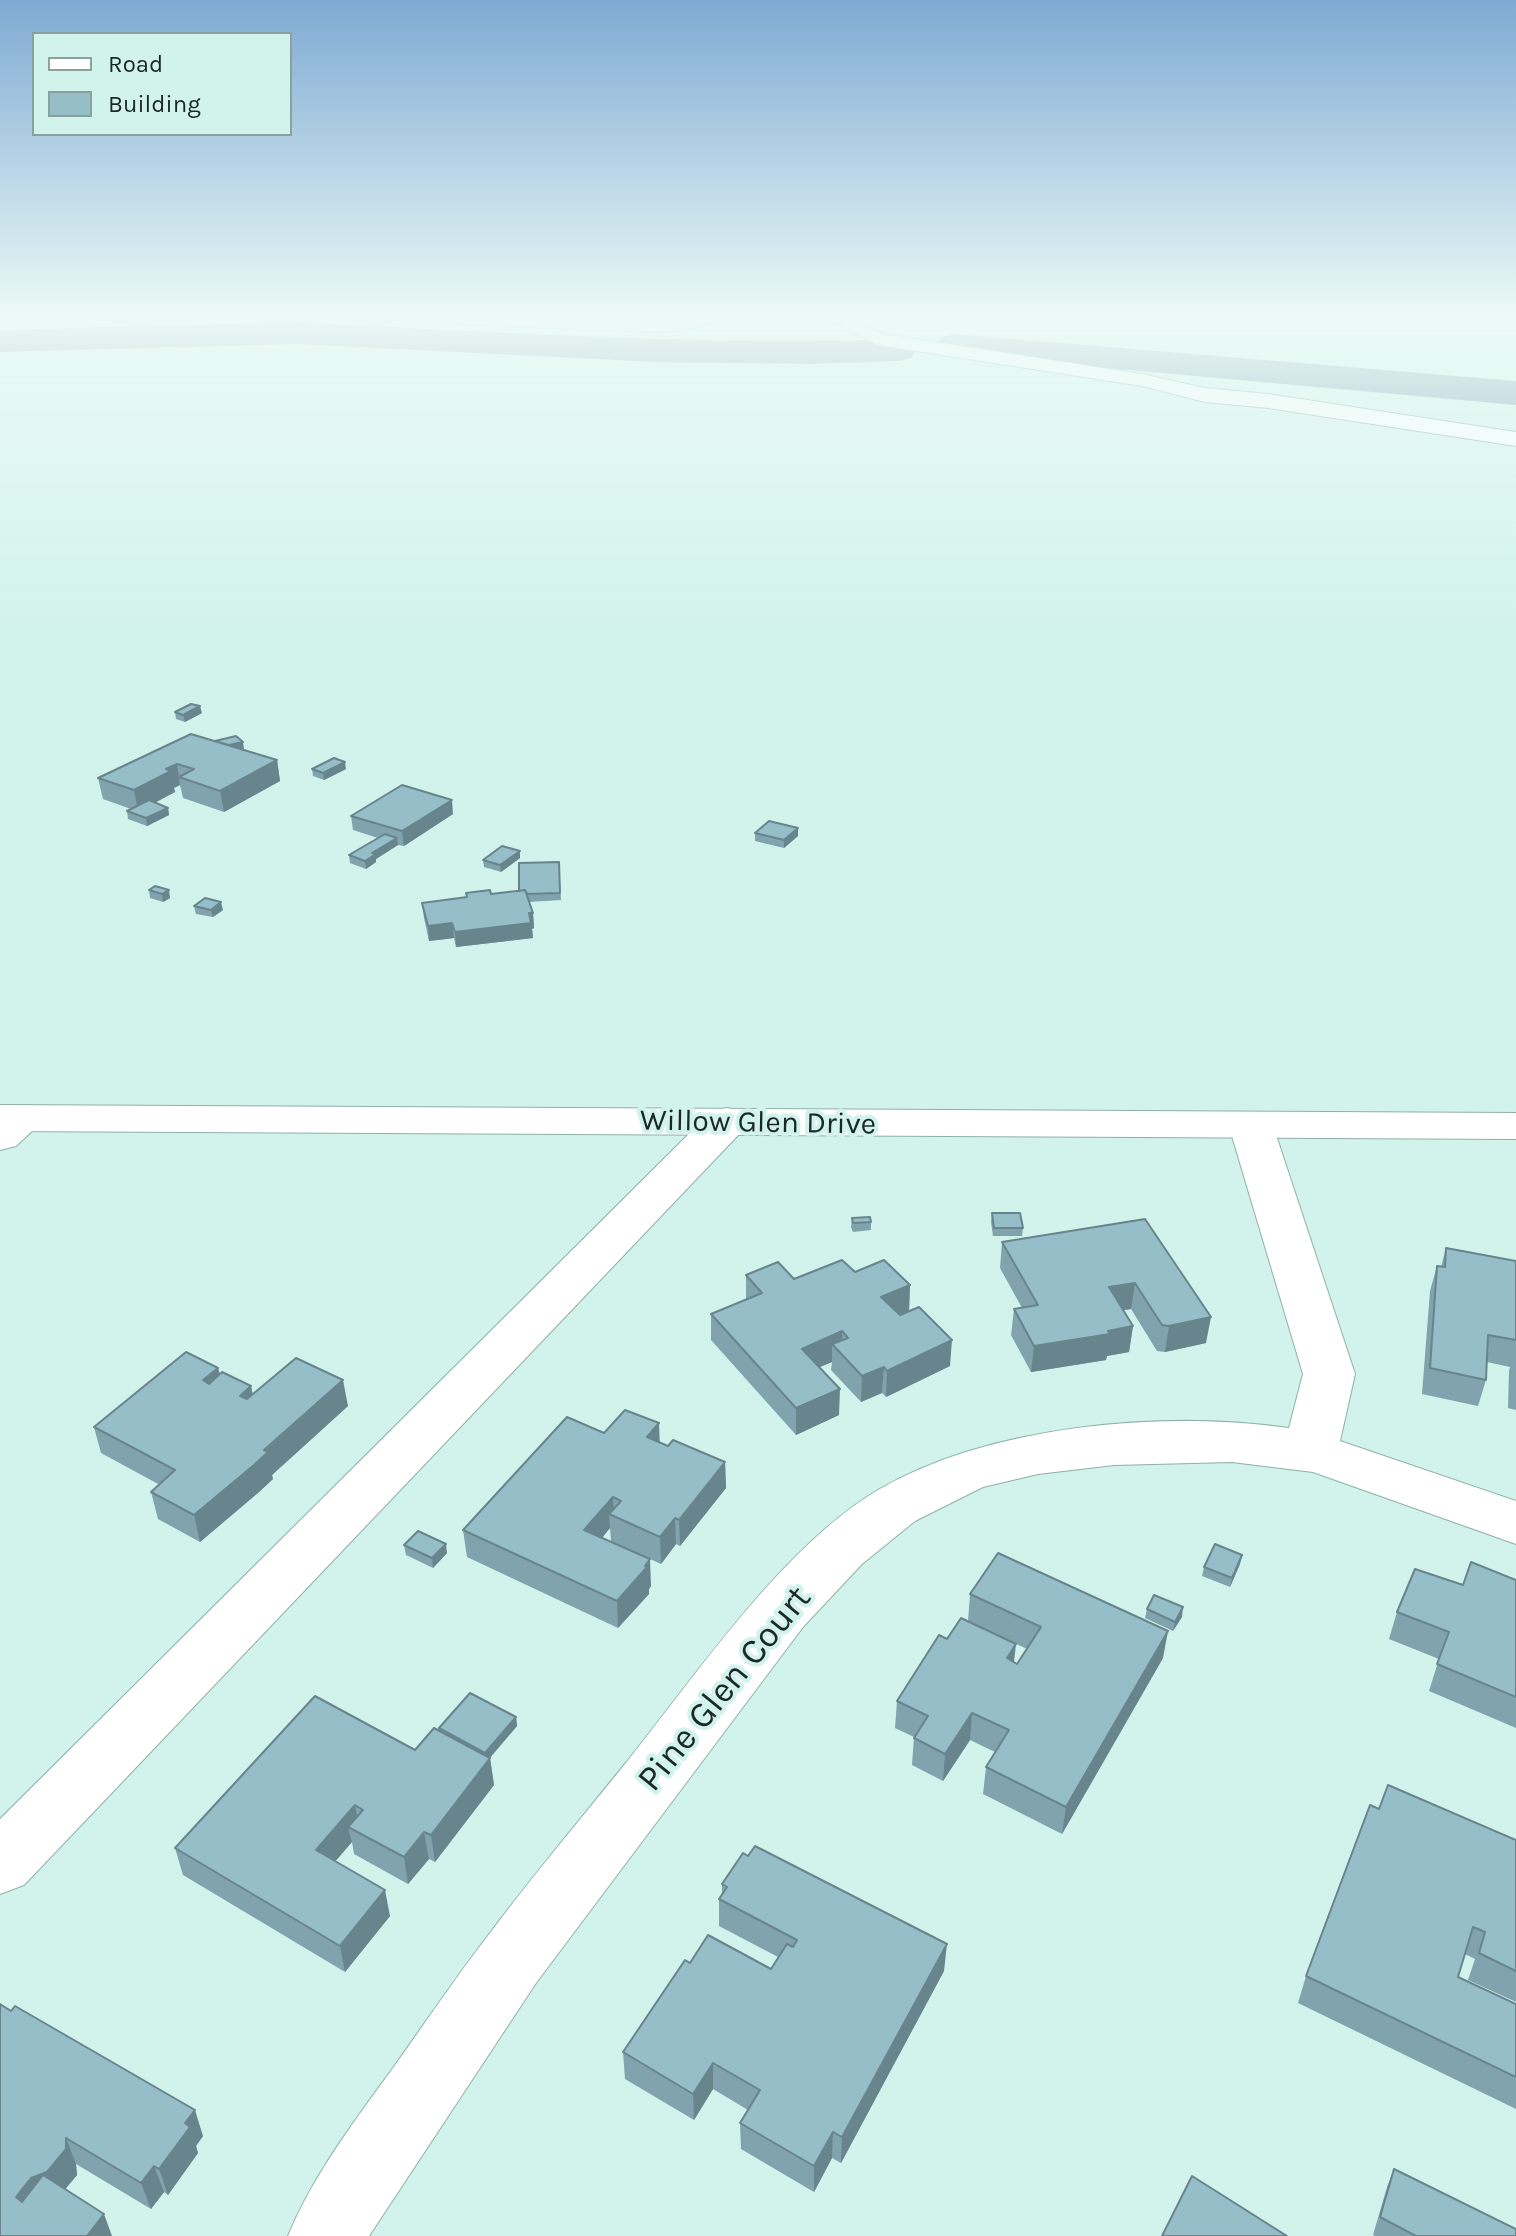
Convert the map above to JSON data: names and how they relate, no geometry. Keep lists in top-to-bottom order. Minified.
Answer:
{"streets":{"street":["Willow Glen Drive","Pine Glen Court"]},"legend":["Road","Building"]}
